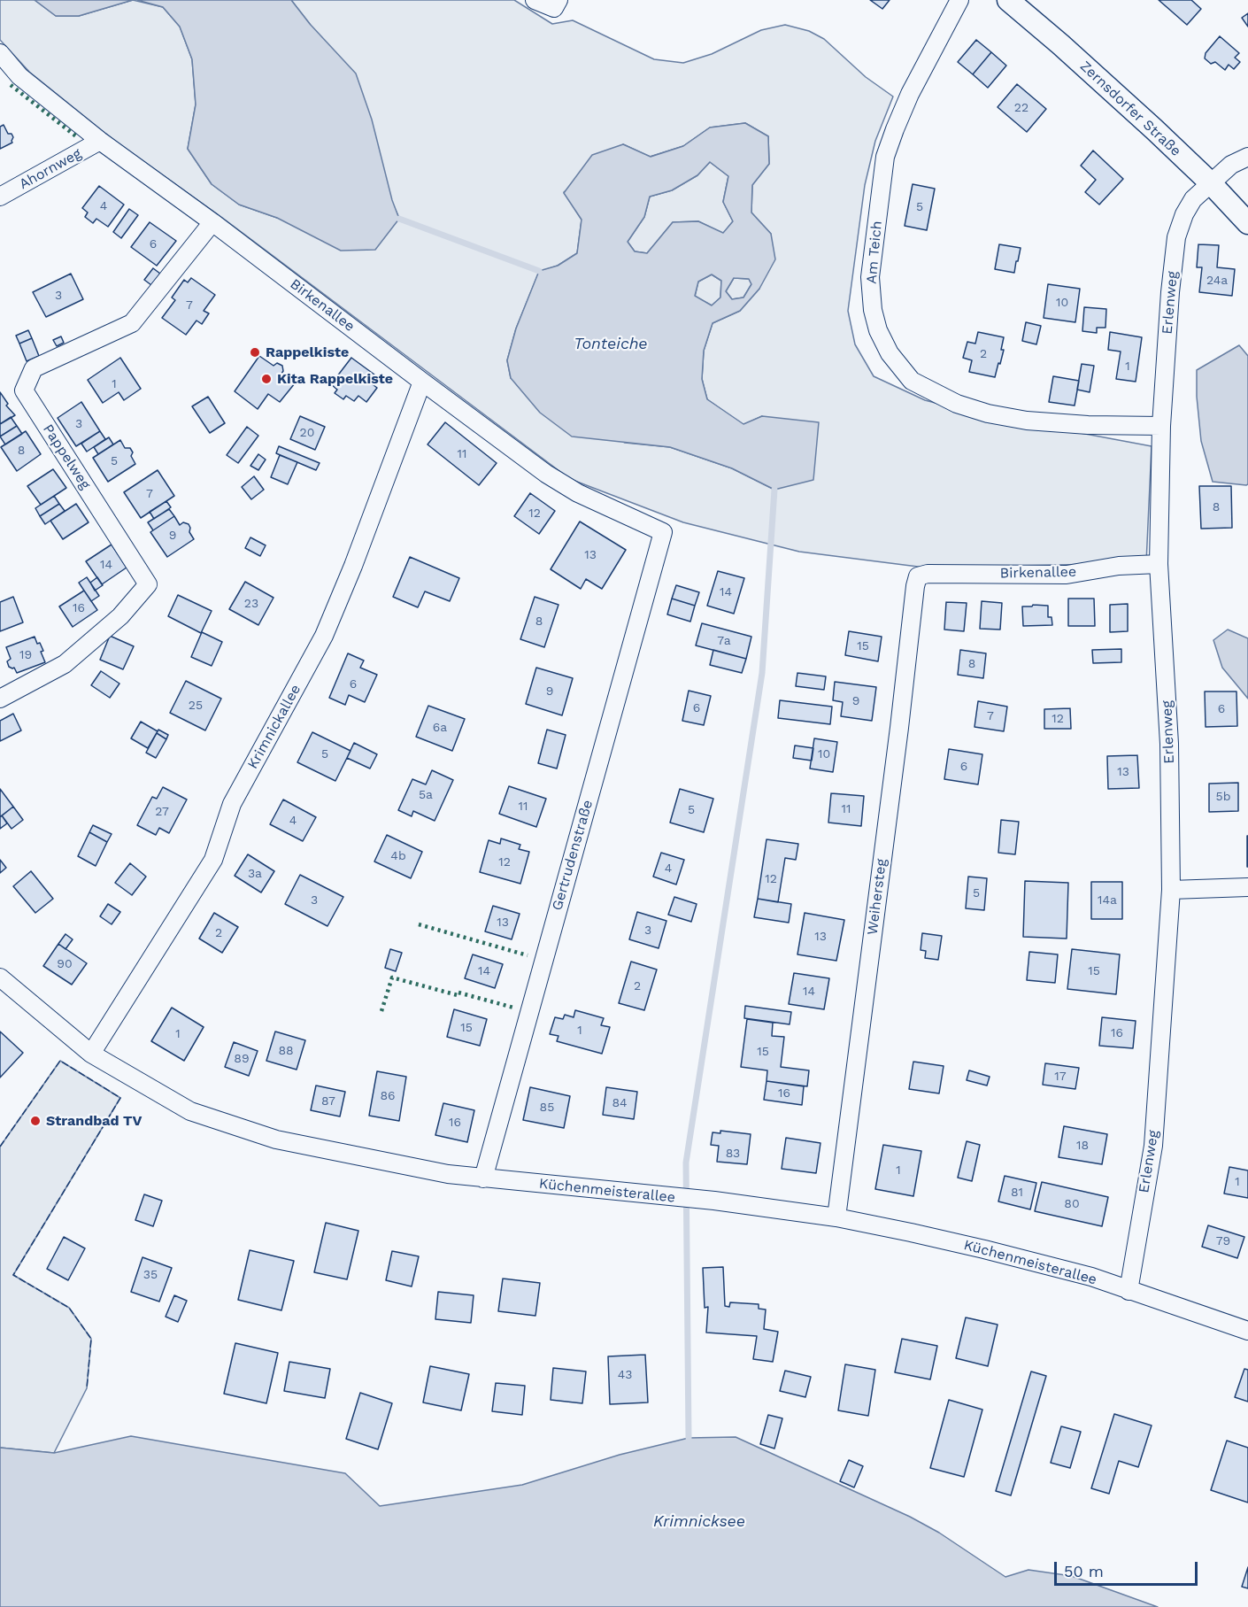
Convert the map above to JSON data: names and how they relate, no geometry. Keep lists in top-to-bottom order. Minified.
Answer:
{"streets":{"street":["Zernsdorfer Straße","Ahornweg","Am Teich","Erlenweg","Birkenallee","Pappelweg","Krimnickallee","Gertrudenstraße","Weihersteg","Küchenmeisterallee"]},"crossings":[["Zernsdorfer Straße","Erlenweg"],["Ahornweg","Birkenallee"],["Am Teich","Erlenweg"],["Erlenweg","Birkenallee"],["Erlenweg","Küchenmeisterallee"],["Birkenallee","Pappelweg"],["Birkenallee","Krimnickallee"],["Birkenallee","Gertrudenstraße"],["Birkenallee","Weihersteg"],["Krimnickallee","Küchenmeisterallee"],["Gertrudenstraße","Küchenmeisterallee"],["Weihersteg","Küchenmeisterallee"]],"water":["Tonteiche","Krimnicksee"],"places":["Rappelkiste","Kita Rappelkiste","Strandbad TV"],"house_numbers":["22","4","5","6","24a","3","10","7","2","1","1","3","20","8","11","5","7","8","12","9","13","14","14","23","16","8","7a","15","19","8","6","9","9","25","6","6","7","12","6a","5","10","6","13","5a","5b","11","11","5","27","4","4b","12","4","3a","12","5","3","14a","13","3","2","13","90","14","15","2","14","15","1","16","1","88","15","89","17","16","86","87","84","85","16","18","83","1","1","81","80","79","35","43"],"scale_bar":"50 m"}
